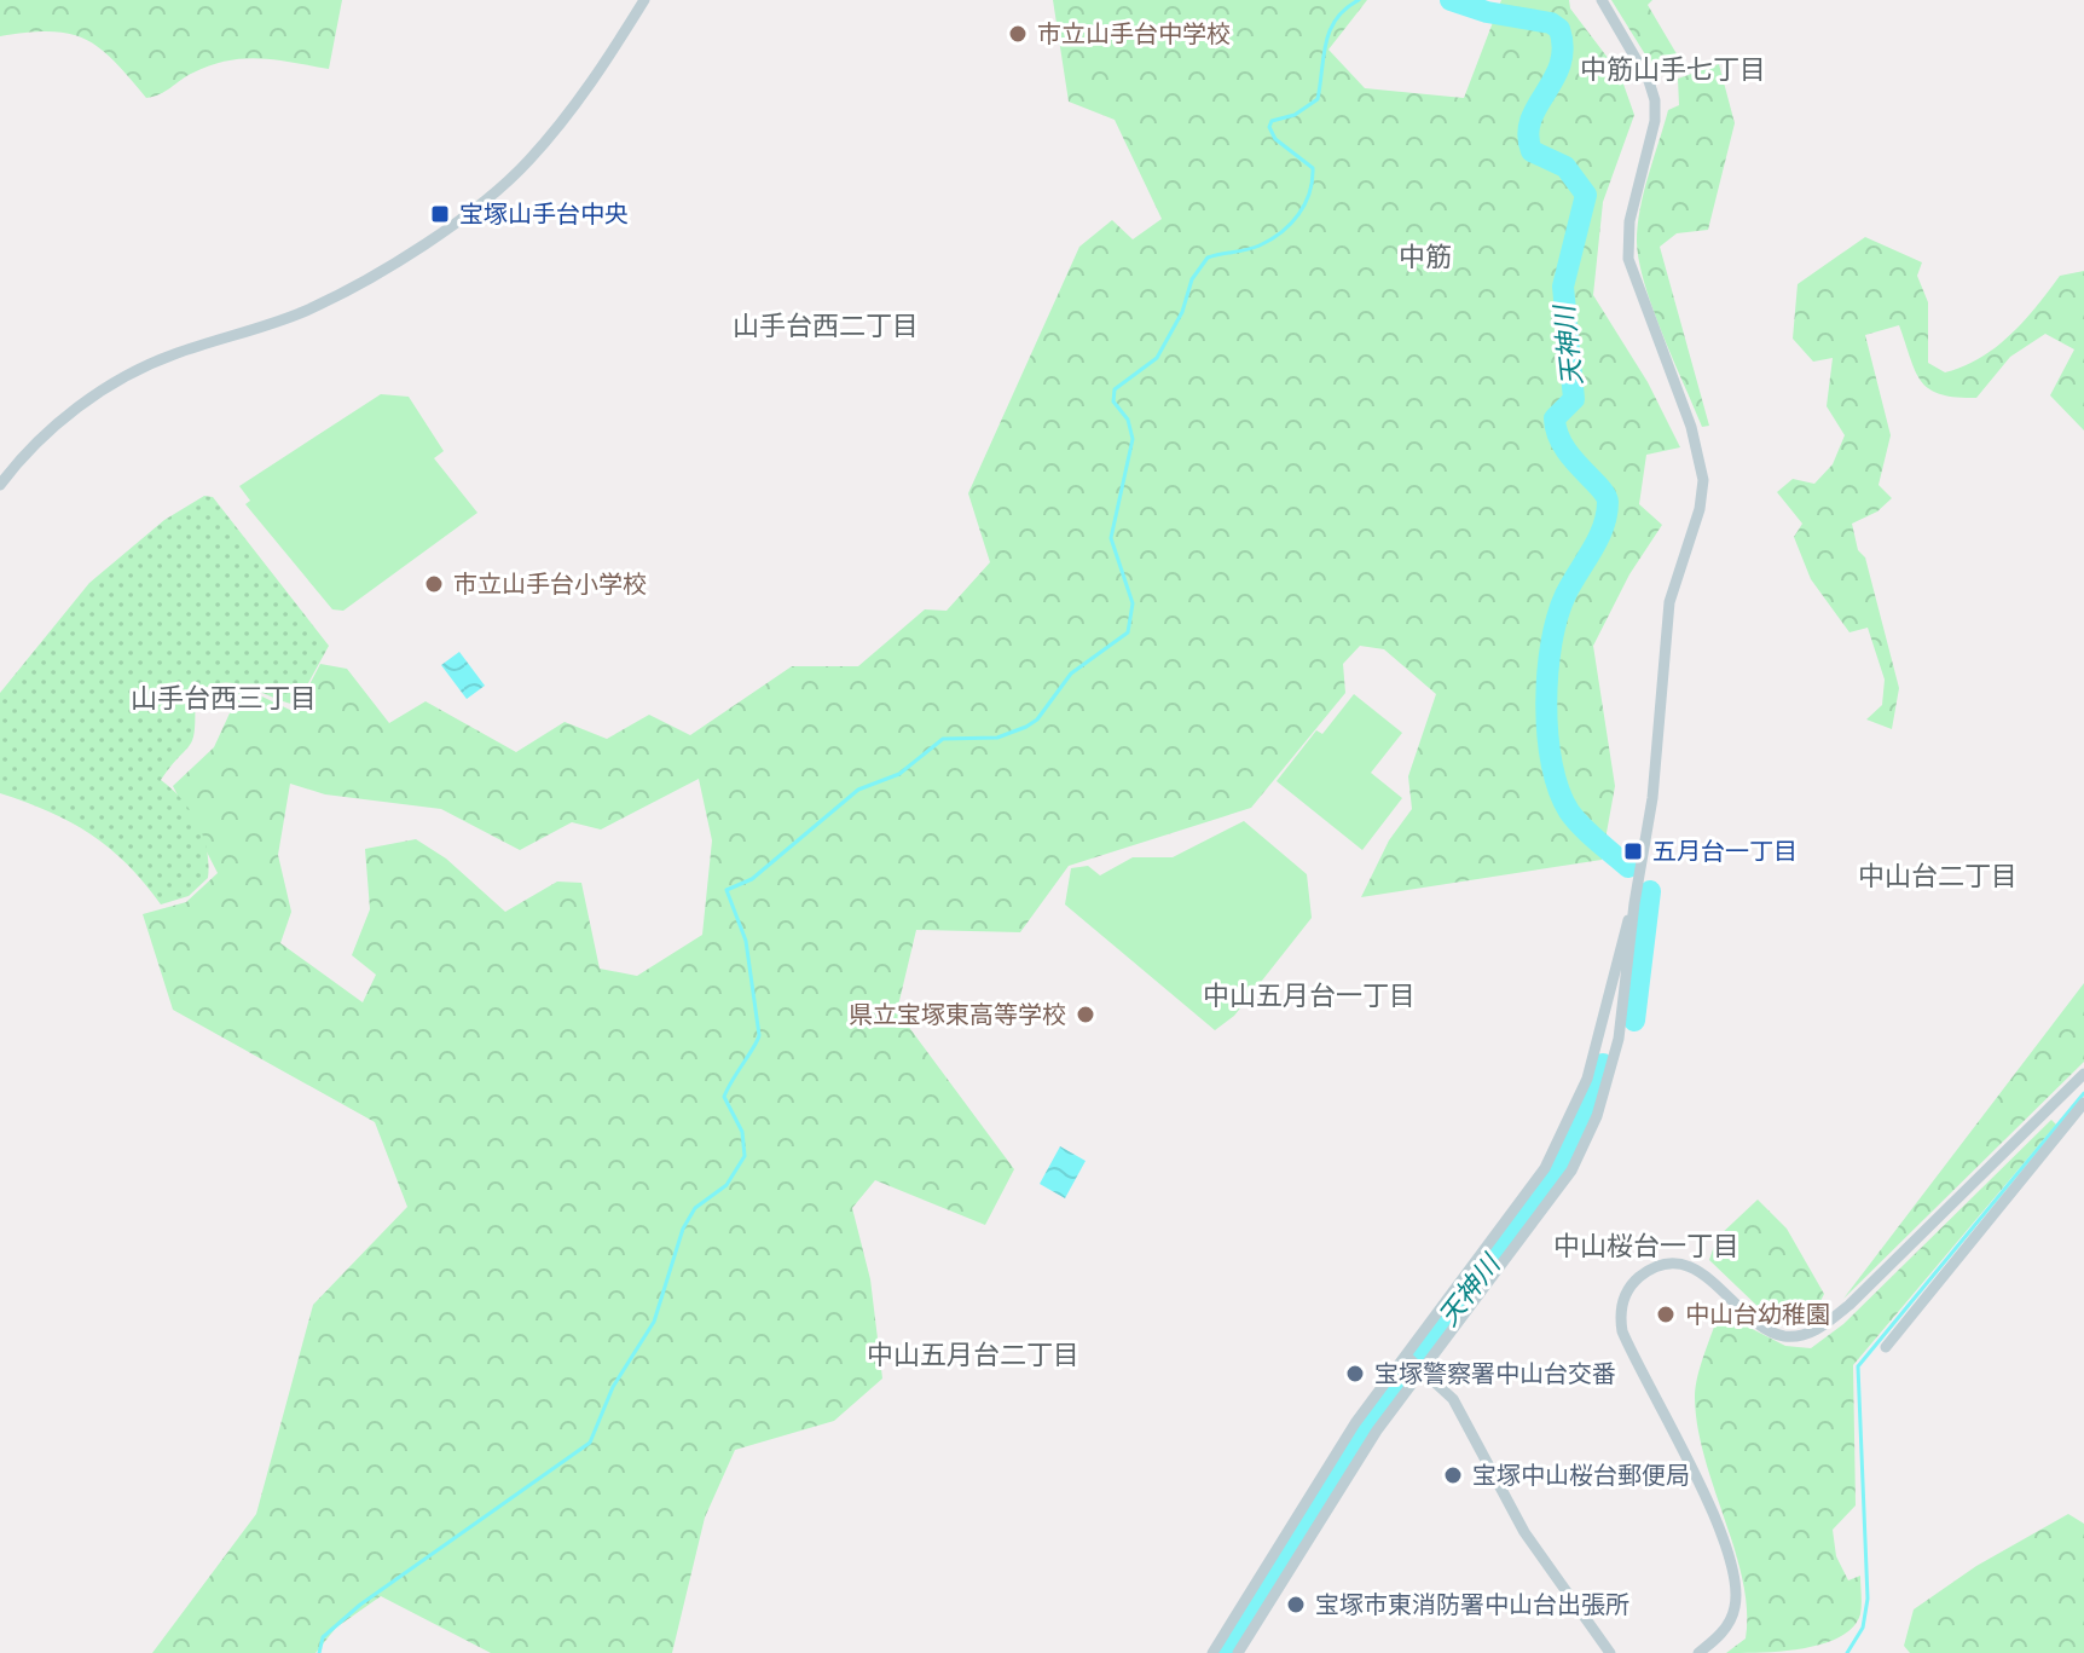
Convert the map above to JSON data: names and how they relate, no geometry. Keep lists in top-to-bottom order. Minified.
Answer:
{"districts":["中筋山手七丁目","中筋","山手台西二丁目","山手台西三丁目","中山台二丁目","中山五月台一丁目","中山桜台一丁目","中山五月台二丁目"],"water":["天神川"],"places":{"other":["市立山手台中学校","市立山手台小学校","県立宝塚東高等学校","中山台幼稚園","宝塚警察署中山台交番","宝塚中山桜台郵便局","宝塚市東消防署中山台出張所"],"transit":["宝塚山手台中央","五月台一丁目"]}}
